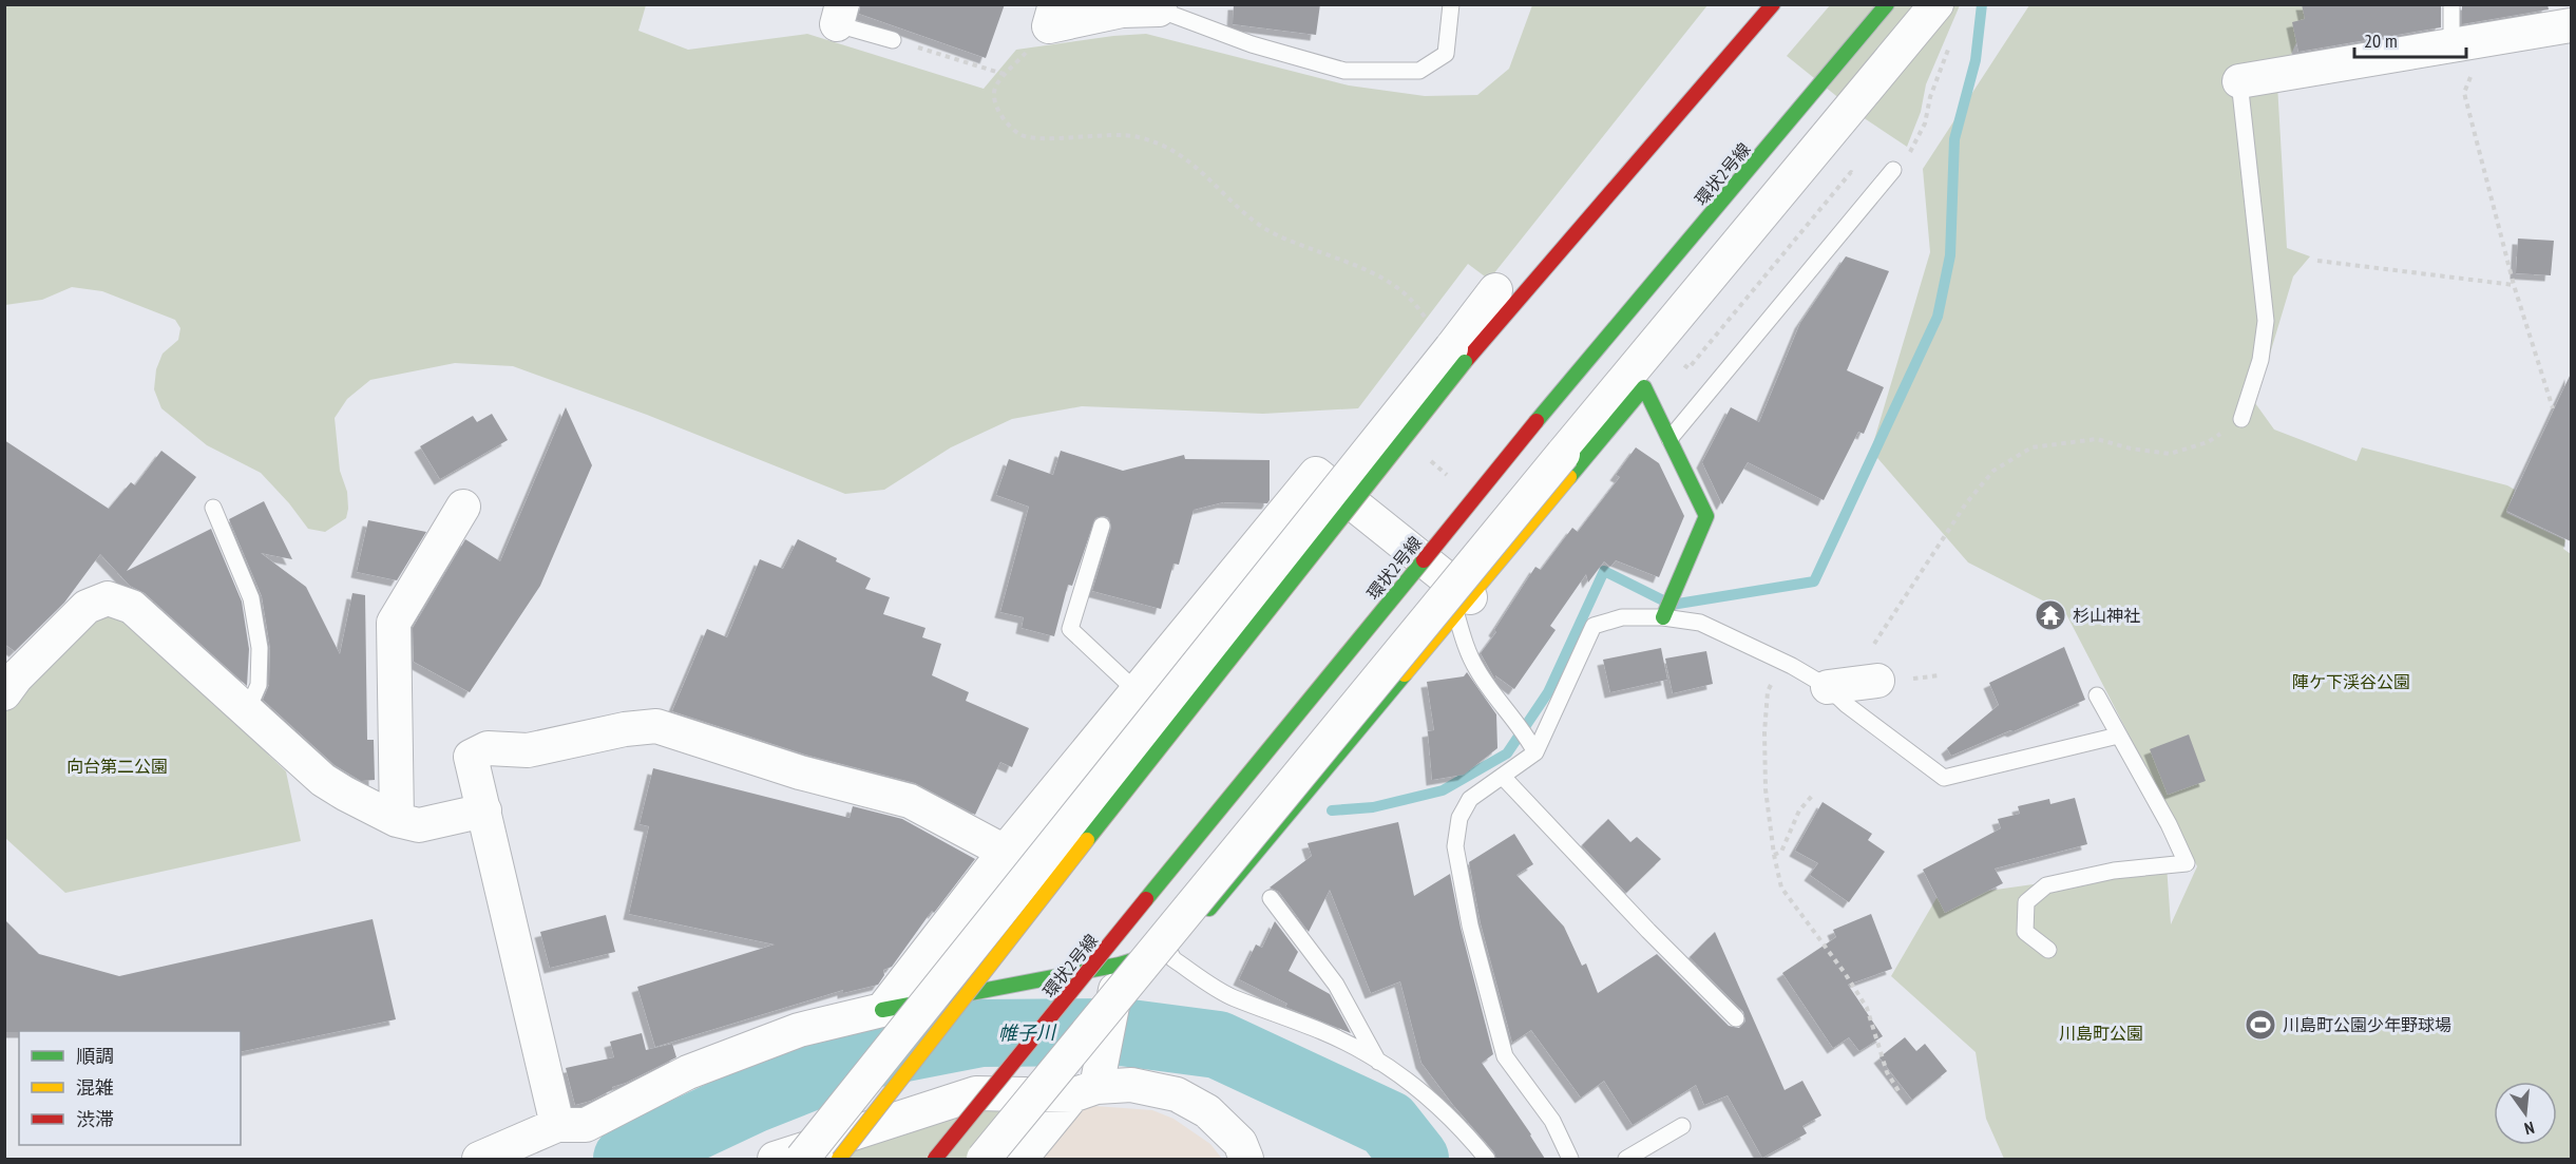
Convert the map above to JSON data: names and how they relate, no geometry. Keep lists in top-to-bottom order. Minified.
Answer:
{"streets":{"main road":["環状2号線"]},"water":["帷子川"],"parks":["陣ケ下渓谷公園","向台第二公園","川島町公園"],"places":{"temple":["杉山神社"],"sports":["川島町公園少年野球場"]},"legend":["順調","混雑","渋滞"],"scale_bar":"20 m","north":"bottom"}
